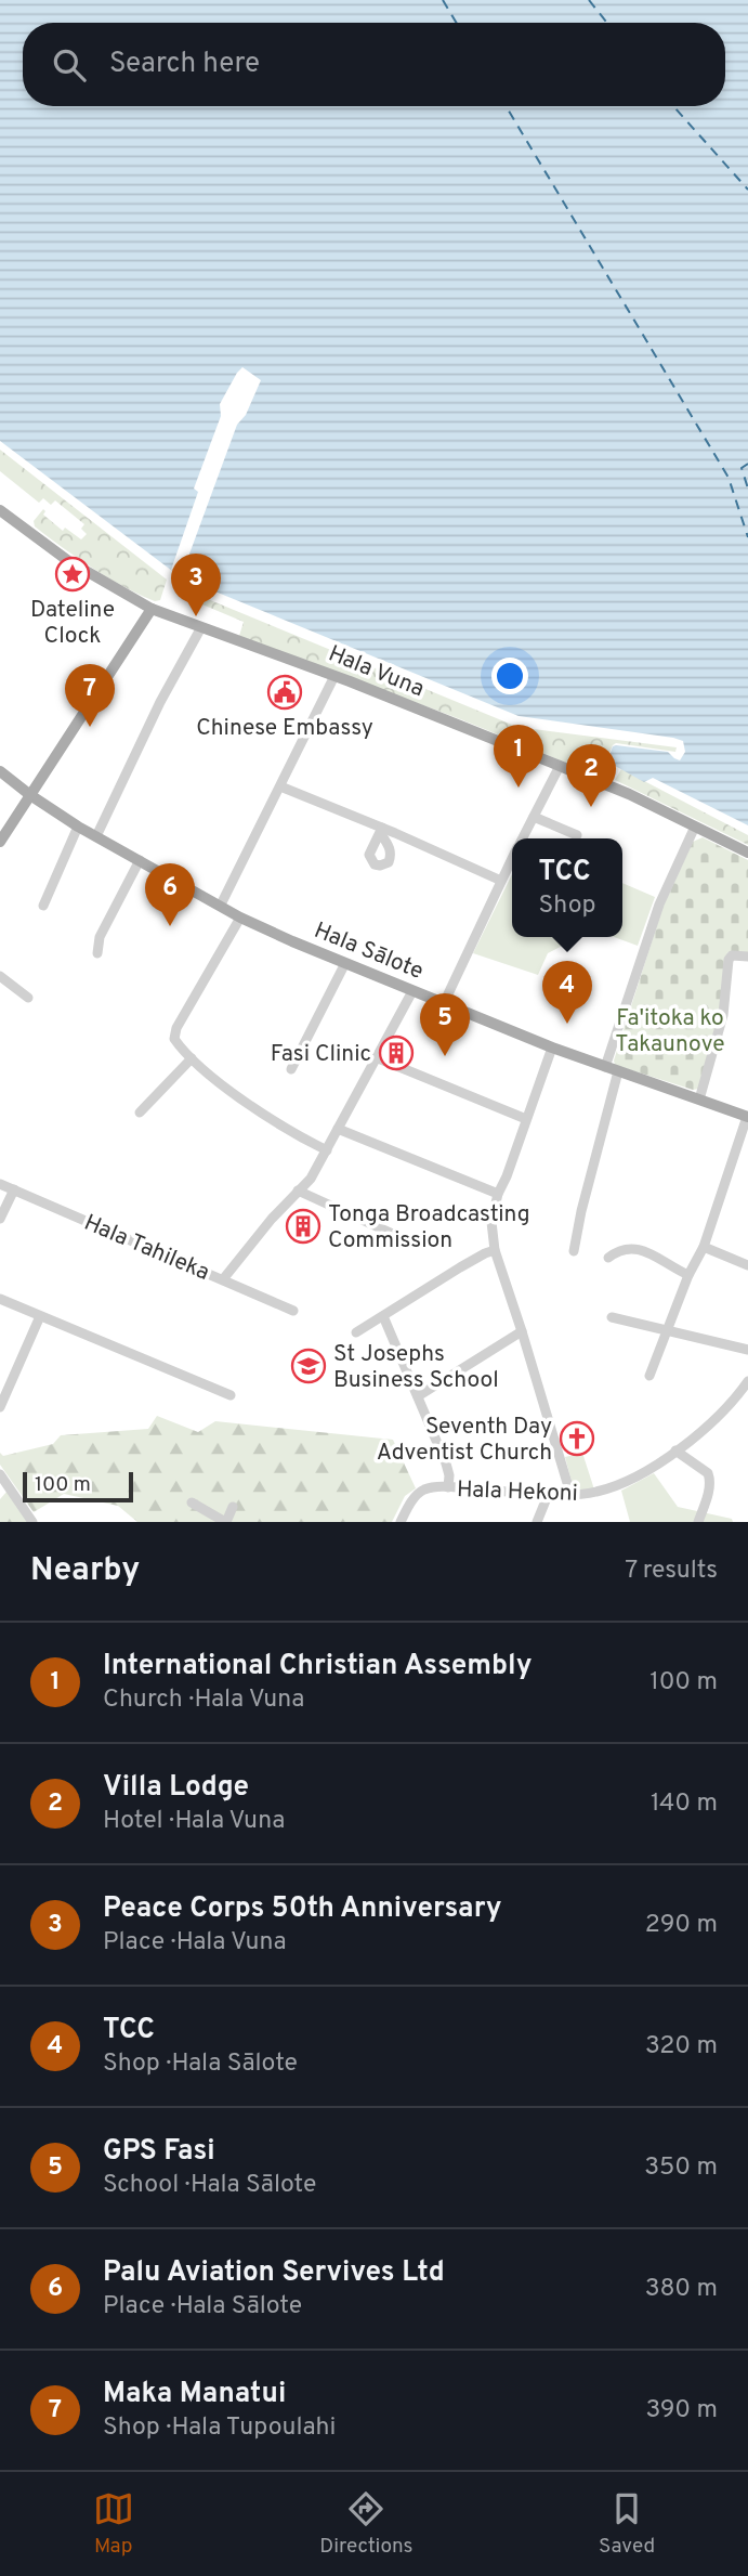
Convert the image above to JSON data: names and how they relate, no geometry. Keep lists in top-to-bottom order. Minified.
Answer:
{"streets":{"main road":["Hala Vuna","Hala Sālote"],"street":["Hala Tahileka","Hala Hekoni"]},"parks":["Fa'itoka ko Takaunove"],"places":{"place":["Dateline Clock"],"public building":["Chinese Embassy"],"building":["Fasi Clinic","Tonga Broadcasting Commission"],"school or university":["St Josephs Business School"],"church":["Seventh Day Adventist Church"]},"scale_bar":"100 m","page":{"search":"Search here","pins":["3","7","1","2","6","4","5"],"popup":["TCC","Shop"],"scale":"100 m","heading":["Nearby","7 results"],"list":[{"mark":"1","name":"International Christian Assembly","note":"Church · Hala Vuna","value":"100 m"},{"mark":"2","name":"Villa Lodge","note":"Hotel · Hala Vuna","value":"140 m"},{"mark":"3","name":"Peace Corps 50th Anniversary","note":"Place · Hala Vuna","value":"290 m"},{"mark":"4","name":"TCC","note":"Shop · Hala Sālote","value":"320 m"},{"mark":"5","name":"GPS Fasi","note":"School · Hala Sālote","value":"350 m"},{"mark":"6","name":"Palu Aviation Servives Ltd","note":"Place · Hala Sālote","value":"380 m"},{"mark":"7","name":"Maka Manatui","note":"Shop · Hala Tupoulahi","value":"390 m"}],"nav":["Map","Directions","Saved"]}}
